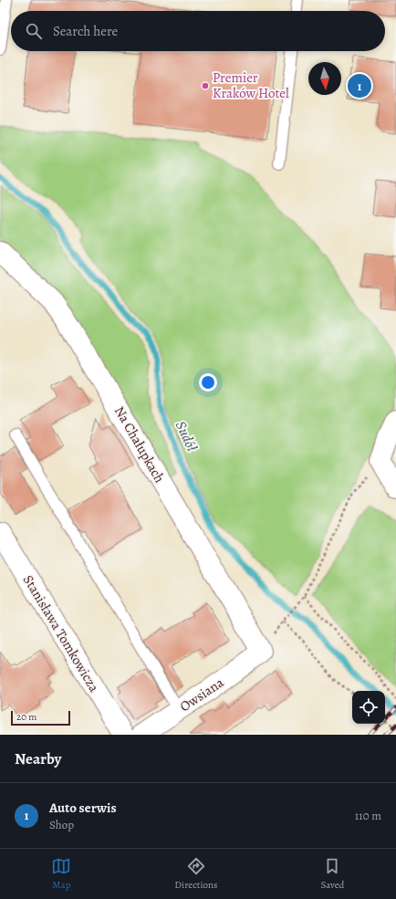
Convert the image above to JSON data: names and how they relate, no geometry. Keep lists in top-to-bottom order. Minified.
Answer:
{"streets":{"street":["Na Chałupkach","Stanisława Tomkowicza","Owsiana"]},"crossings":[["Na Chałupkach","Owsiana"]],"water":["Sudół"],"places":["Premier Kraków Hotel"],"scale_bar":"20 m","north":"bottom","page":{"search":"Search here","pins":"1","scale":"20 m","heading":"Nearby","list":[{"mark":"1","name":"Auto serwis","note":"Shop","value":"110 m"}],"nav":["Map","Directions","Saved"]}}
